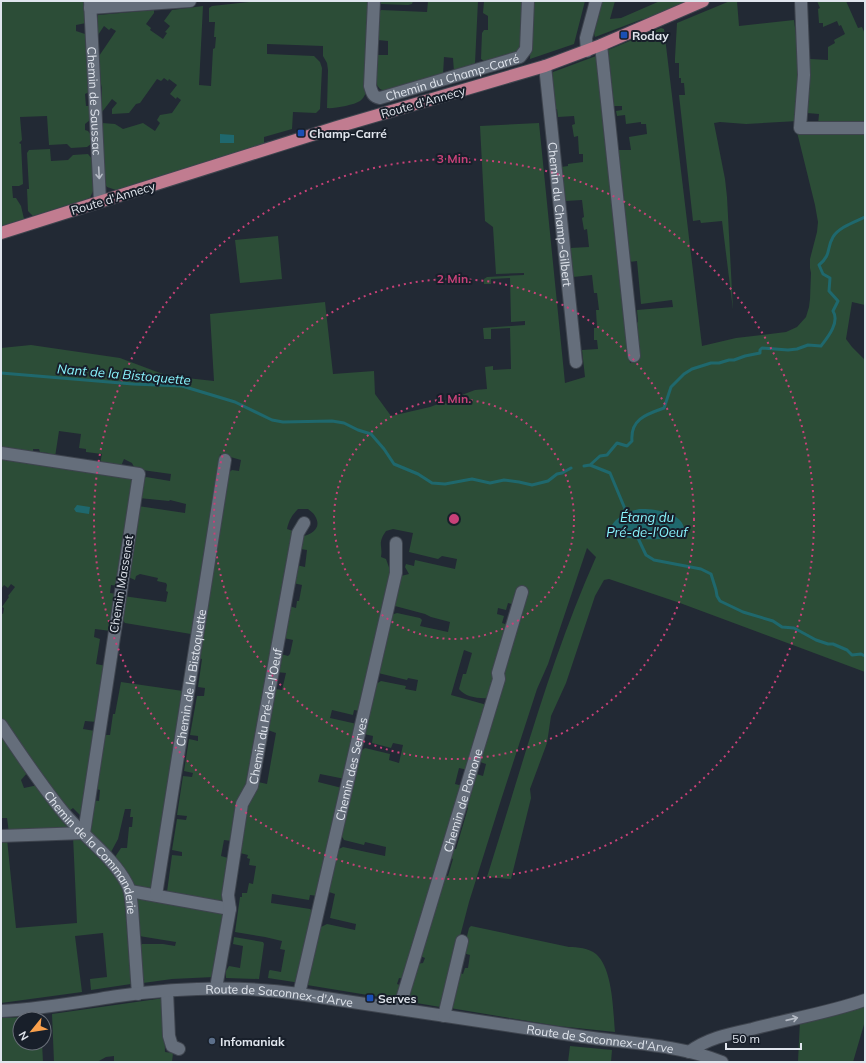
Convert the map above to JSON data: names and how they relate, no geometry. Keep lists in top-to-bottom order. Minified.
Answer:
{"streets":{"main road":["Route d'Annecy"],"street":["Chemin du Champ-Carré","Chemin de Saussac","Chemin du Champ-Gilbert","Chemin Massenet","Chemin de la Bistoquette","Chemin du Pré-de-l'Oeuf","Chemin des Serves","Chemin de Pomone","Chemin de la Commanderie","Route de Saconnex-d'Arve"]},"crossings":[["Chemin de Saussac","Route d'Annecy"],["Route d'Annecy","Chemin du Champ-Gilbert"],["Chemin Massenet","Chemin de la Commanderie"],["Chemin du Pré-de-l'Oeuf","Route de Saconnex-d'Arve"],["Chemin des Serves","Route de Saconnex-d'Arve"],["Chemin de Pomone","Route de Saconnex-d'Arve"],["Chemin de la Commanderie","Route de Saconnex-d'Arve"]],"one_way":["Chemin de Saussac"],"water":["Nant de la Bistoquette","Étang du Pré-de-l'Oeuf"],"places":{"transit":["Roday","Champ-Carré","Serves"],"other":["Infomaniak"]},"scale_bar":"50 m","north":"bottom left","rings":["3 Min.","2 Min.","1 Min."]}
